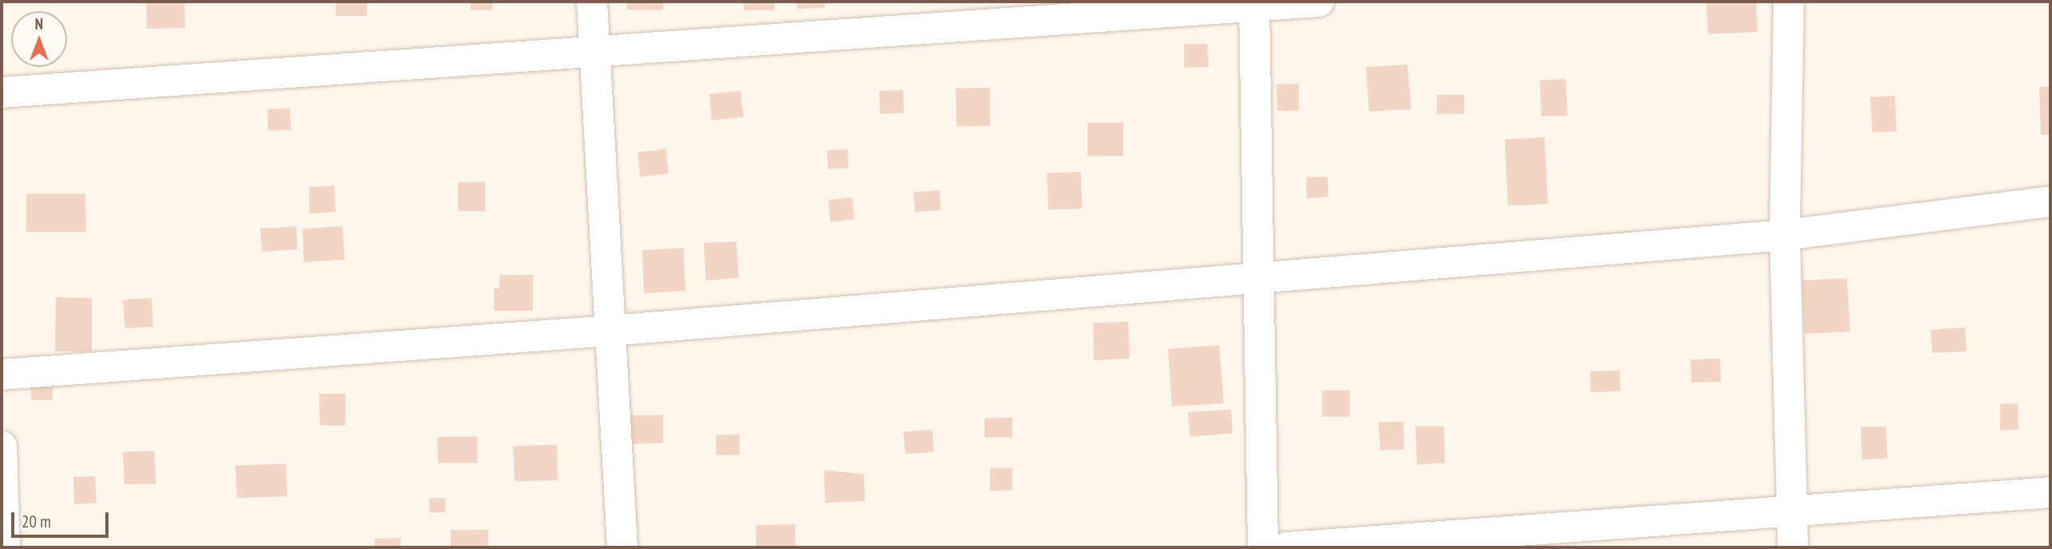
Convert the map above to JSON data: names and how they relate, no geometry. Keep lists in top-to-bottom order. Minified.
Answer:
{"scale_bar":"20 m","north":"top"}
